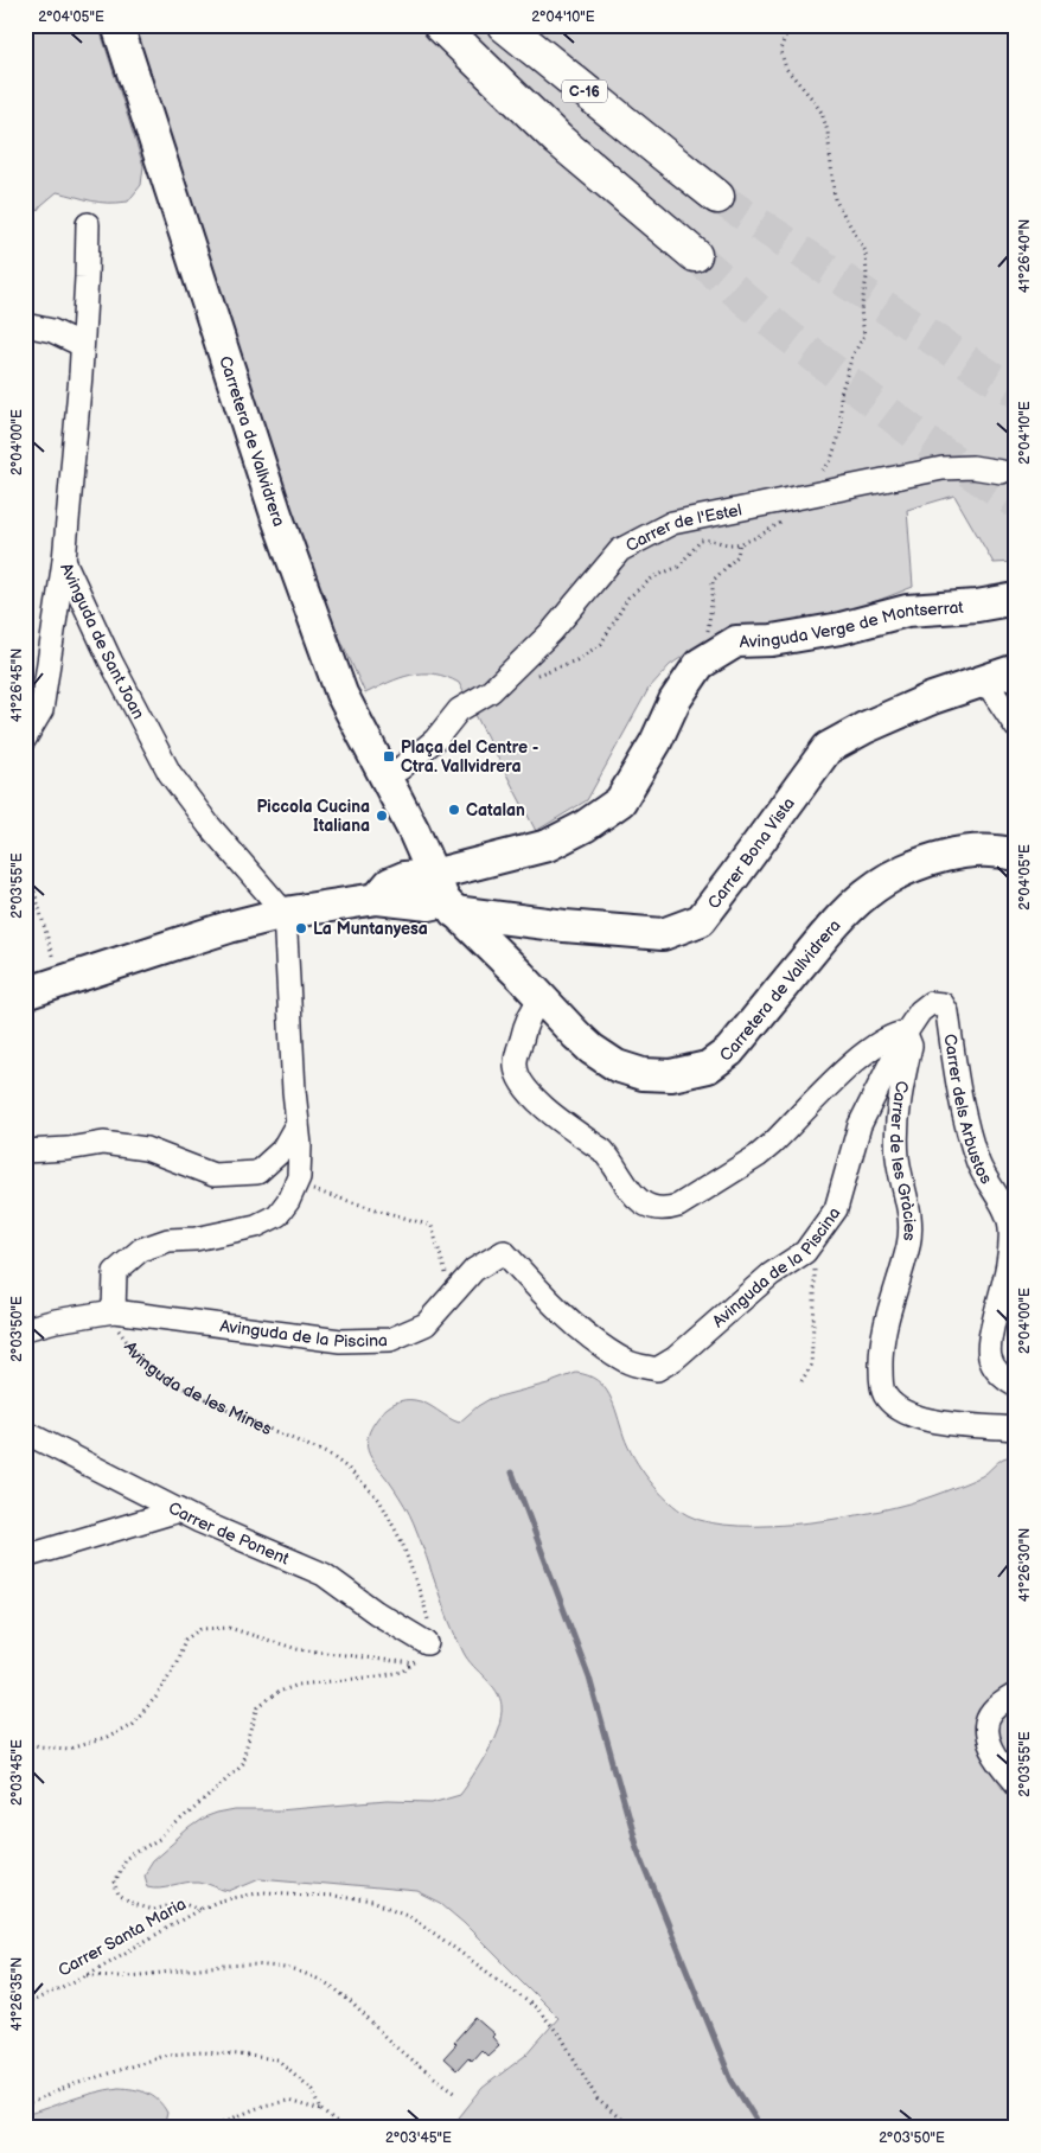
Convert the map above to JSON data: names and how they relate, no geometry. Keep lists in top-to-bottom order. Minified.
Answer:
{"streets":{"highway":["C-16"],"street":["Carretera de Vallvidrera","Carrer de l'Estel","Avinguda Verge de Montserrat","Avinguda de Sant Joan","Carrer Bona Vista","Carrer dels Arbustos","Carrer de les Gràcies","Avinguda de la Piscina","Carrer de Ponent"],"path":["Avinguda de les Mines","Carrer Santa Maria"]},"crossings":[["Carretera de Vallvidrera","Carrer de l'Estel"],["Carretera de Vallvidrera","Avinguda Verge de Montserrat"],["Carretera de Vallvidrera","Carrer Bona Vista"],["Avinguda Verge de Montserrat","Carrer Bona Vista"],["Carrer dels Arbustos","Carrer de les Gràcies"],["Carrer dels Arbustos","Avinguda de la Piscina"],["Carrer de les Gràcies","Avinguda de la Piscina"],["Avinguda de la Piscina","Avinguda de les Mines"],["Avinguda de les Mines","Carrer de Ponent"]],"places":{"transit":["Plaça del Centre - Ctra. Vallvidrera"],"other":["Catalan","Piccola Cucina Italiana","La Muntanyesa"]},"coordinates":["2°04'05\"E","2°04'10\"E","41°26'40\"N","2°04'00\"E","41°26'45\"N","2°03'55\"E","2°03'50\"E","41°26'30\"N","2°03'45\"E","41°26'35\"N"]}
